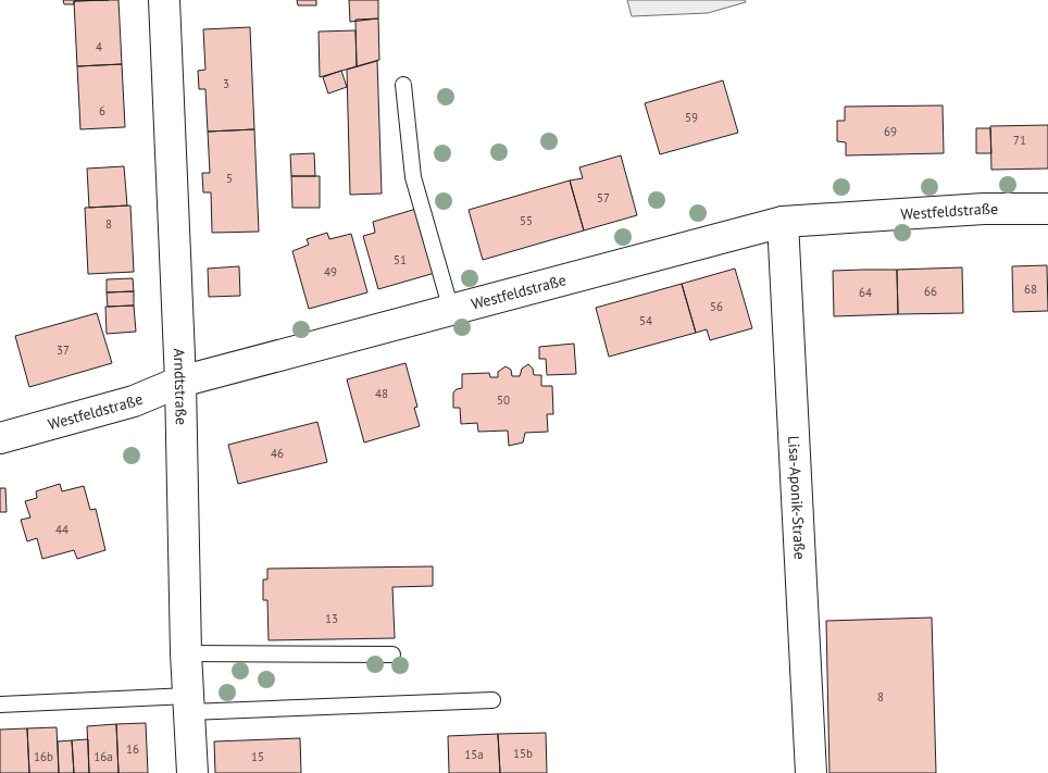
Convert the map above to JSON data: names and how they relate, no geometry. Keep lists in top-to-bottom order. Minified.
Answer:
{"streets":{"street":["Westfeldstraße","Arndtstraße","Lisa-Aponik-Straße"]},"crossings":[["Westfeldstraße","Arndtstraße"],["Westfeldstraße","Lisa-Aponik-Straße"]],"house_numbers":["4","3","6","59","69","71","5","57","55","8","51","49","68","66","64","56","54","37","48","50","46","44","13","8","16","15b","15a","16b","16a","15"]}
